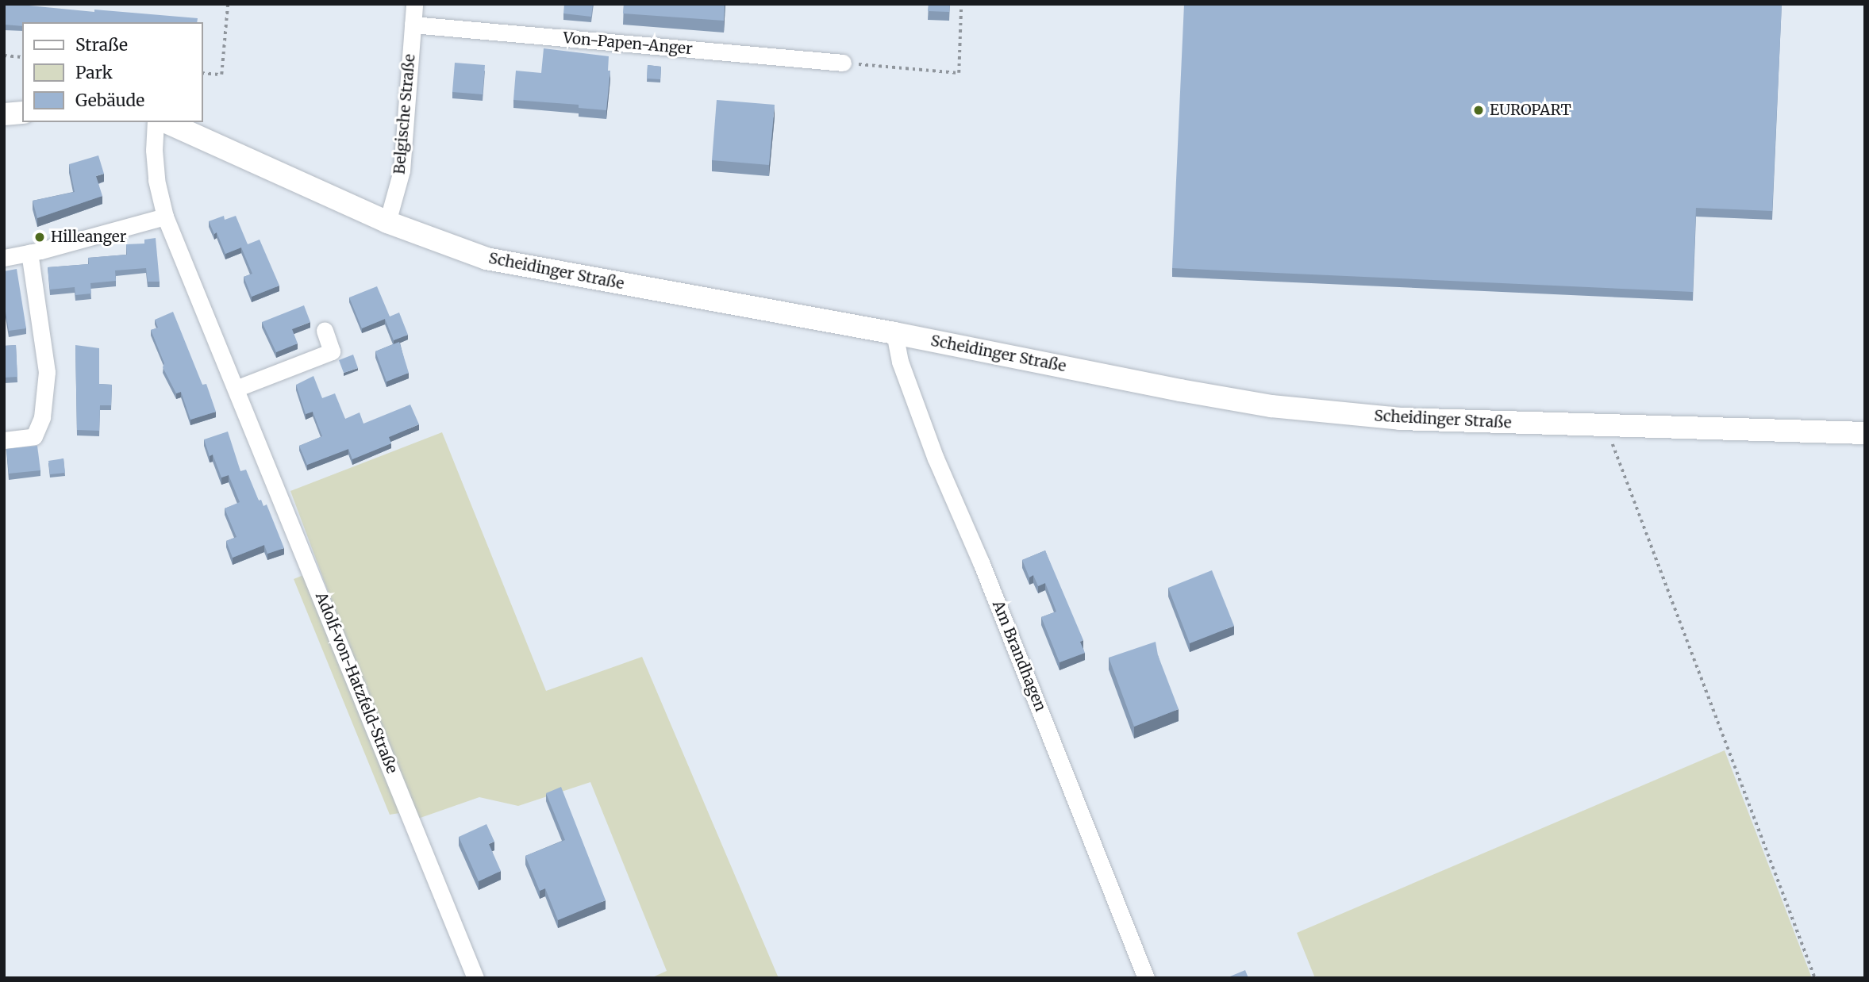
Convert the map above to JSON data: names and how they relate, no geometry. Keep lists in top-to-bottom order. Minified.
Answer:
{"streets":{"main road":["Scheidinger Straße"],"street":["Von-Papen-Anger","Belgische Straße","Am Brandhagen","Adolf-von-Hatzfeld-Straße"]},"crossings":[["Von-Papen-Anger","Belgische Straße"],["Belgische Straße","Scheidinger Straße"],["Scheidinger Straße","Am Brandhagen"]],"places":["EUROPART","Hilleanger"],"legend":["Straße","Park","Gebäude"]}
